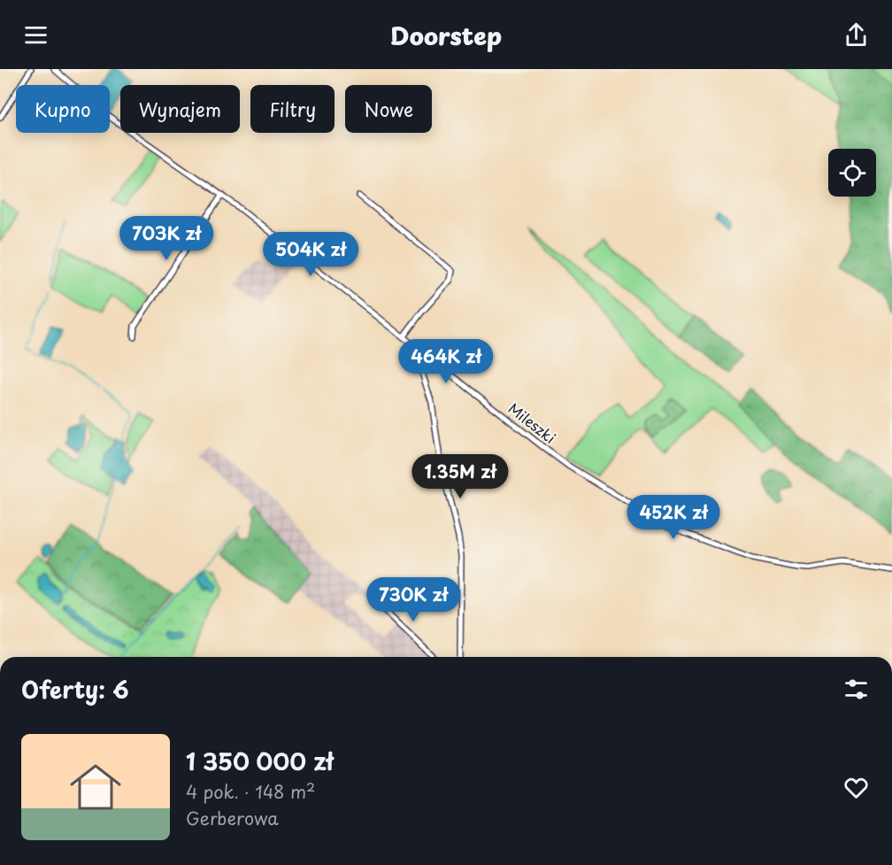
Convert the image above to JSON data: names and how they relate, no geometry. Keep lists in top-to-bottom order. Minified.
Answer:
{"streets":{"street":["Mileszki"]},"page":{"header":"Doorstep","chip":["Kupno","Wynajem","Filtry","Nowe"],"price":["703K zł","504K zł","464K zł","1.35M zł","452K zł","730K zł"],"heading":"Oferty: 6","list":[{"name":"1 350 000 zł","note":"4 pok. · 148 m² · Gerberowa"}]}}
